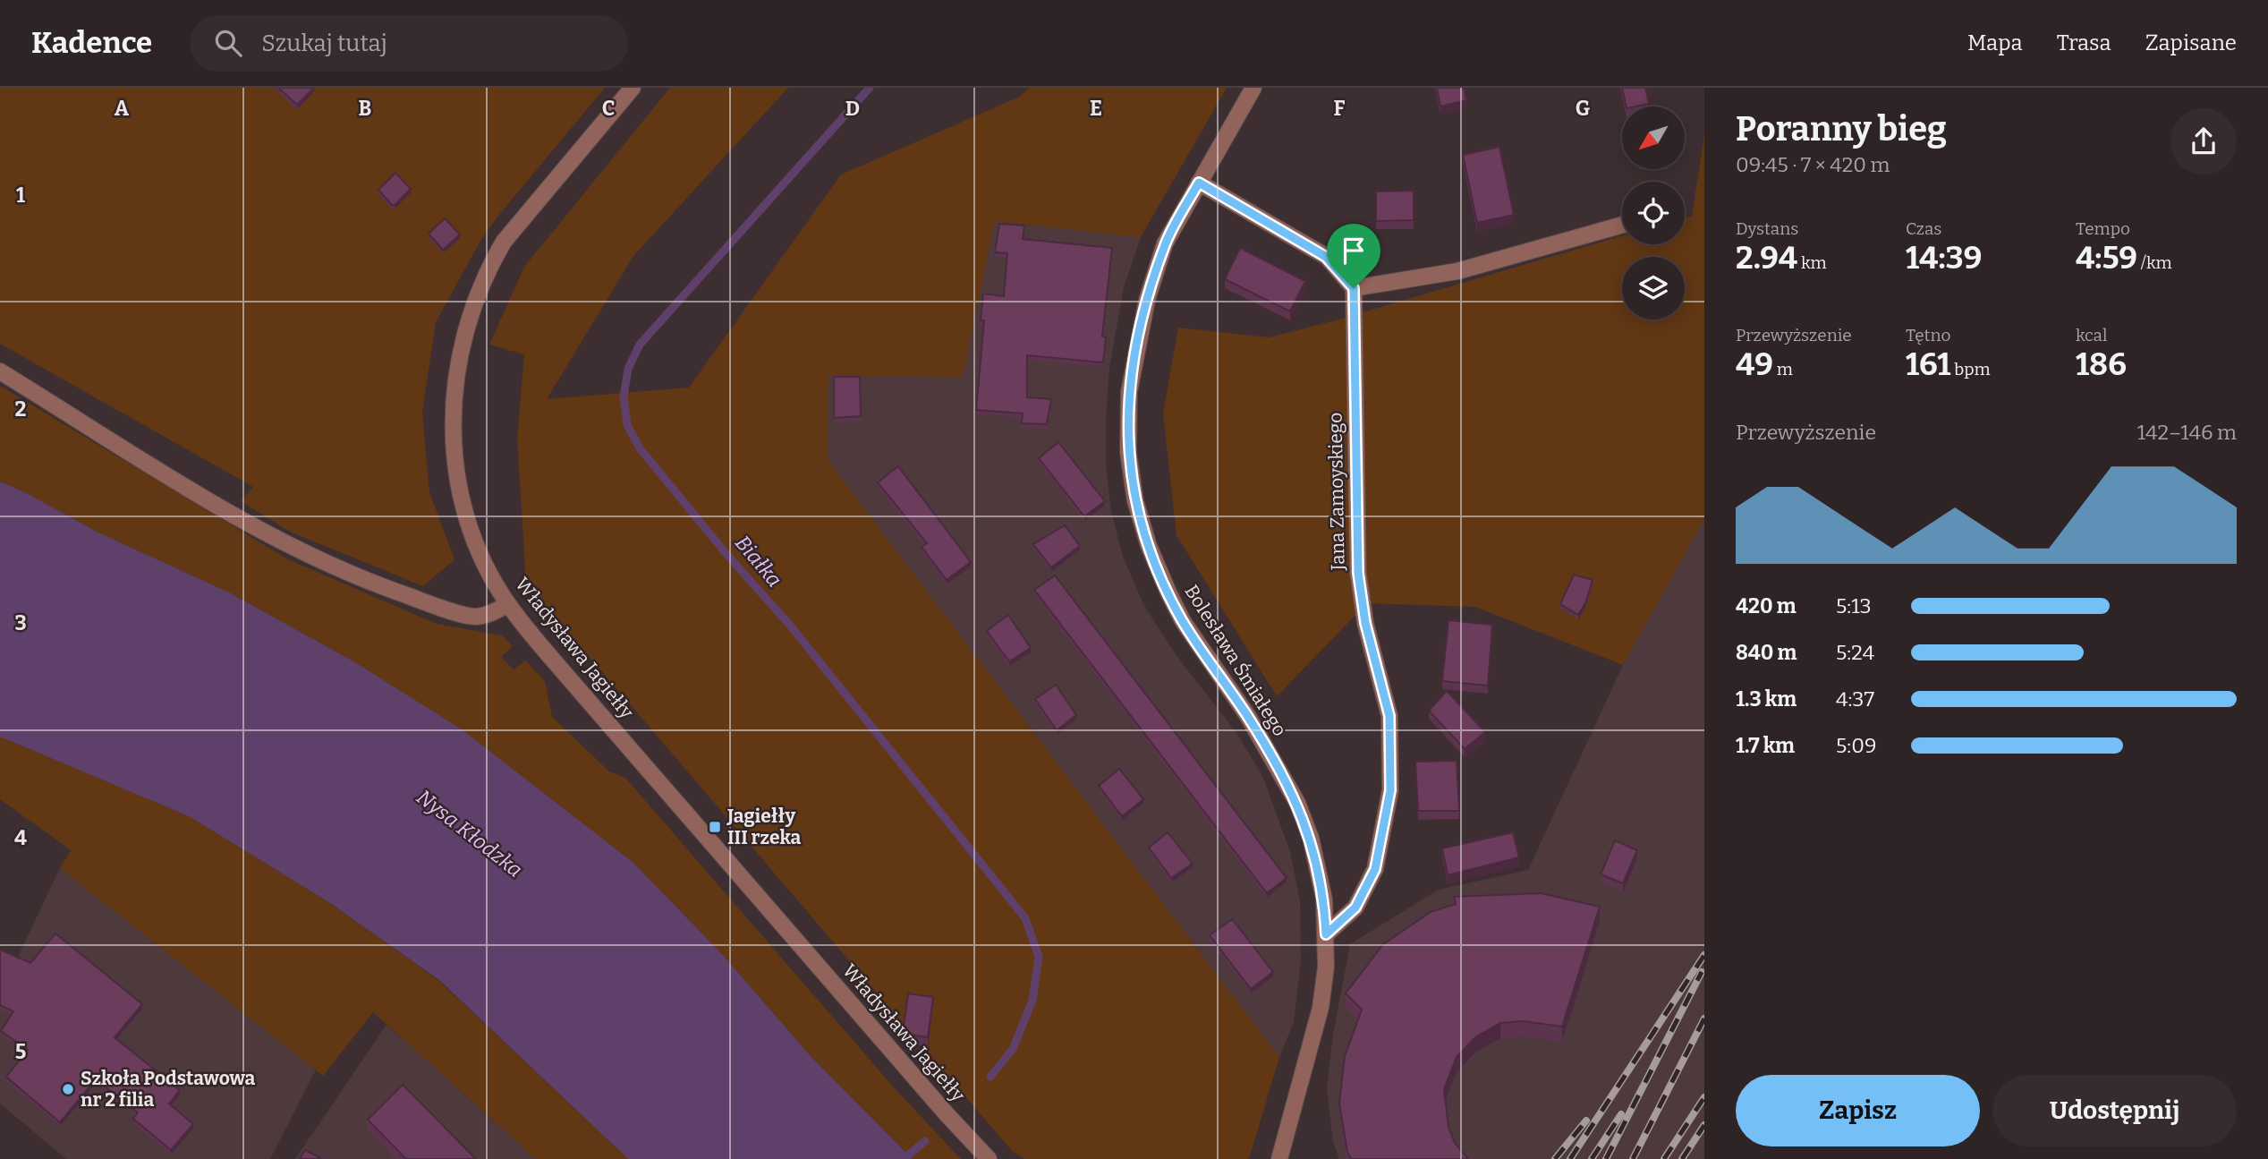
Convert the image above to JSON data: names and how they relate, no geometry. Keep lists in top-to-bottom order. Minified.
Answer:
{"streets":{"street":["Jana Zamoyskiego","Władysława Jagiełły","Bolesława Śmiałego"]},"crossings":[["Jana Zamoyskiego","Bolesława Śmiałego"]],"water":["Białka","Nysa Kłodzka"],"places":{"transit":["Jagiełły III rzeka"],"other":["Szkoła Podstawowa nr 2 filia"]},"north":"bottom left","page":{"header":"Kadence","search":"Szukaj tutaj","nav":["Mapa","Trasa","Zapisane"],"heading":["Poranny bieg","09:45 · 7 × 420 m"],"stats":[["Dystans","2.94 km"],["Czas","14:39"],["Tempo","4:59 /km"],["Przewyższenie","49 m"],["Tętno","161 bpm"],["kcal","186"]],"chart":["Przewyższenie","142–146 m"],"list":[{"name":"420 m","note":"5:13"},{"name":"840 m","note":"5:24"},{"name":"1.3 km","note":"4:37"},{"name":"1.7 km","note":"5:09"}],"buttons":["Zapisz","Udostępnij"]},"grid":{"columns":["A","B","C","D","E","F","G"],"rows":["1","2","3","4","5"]}}
